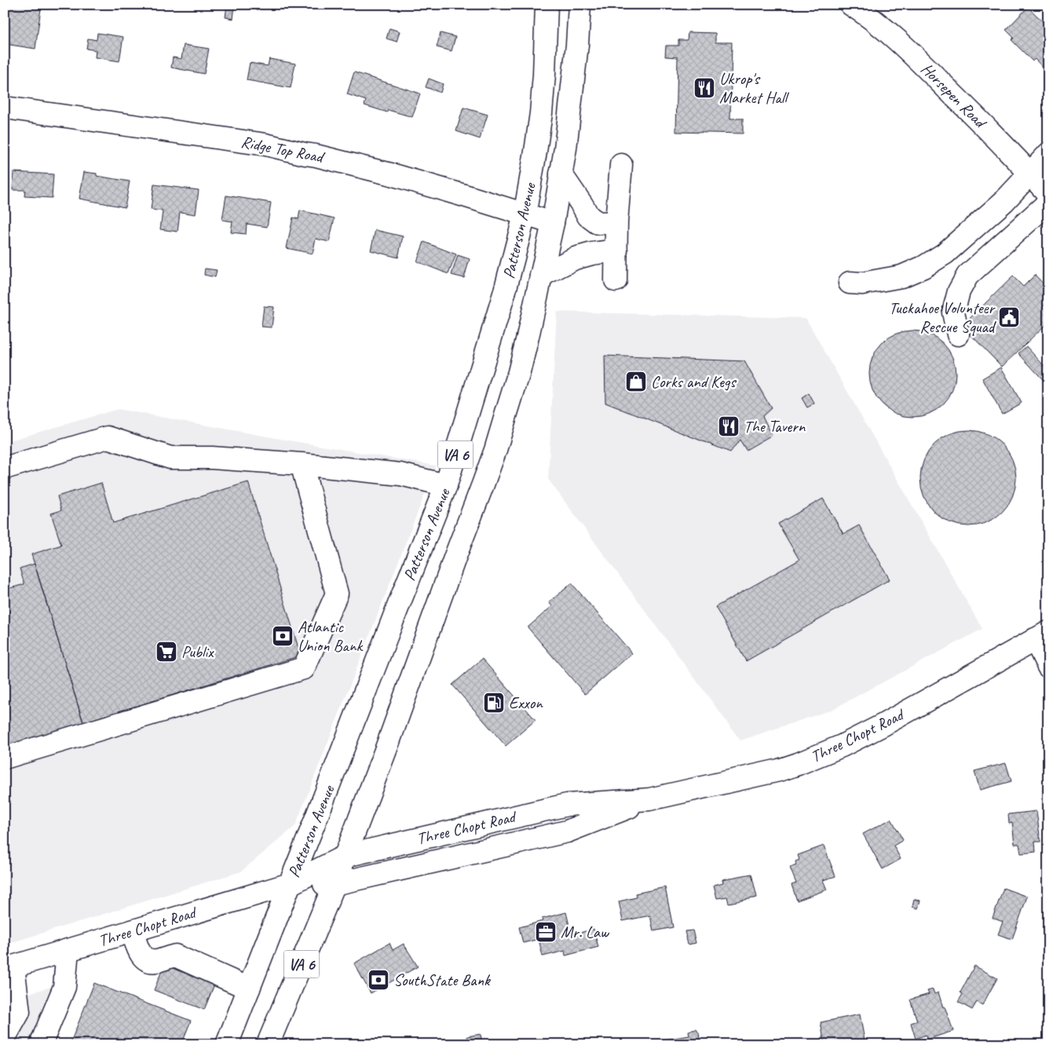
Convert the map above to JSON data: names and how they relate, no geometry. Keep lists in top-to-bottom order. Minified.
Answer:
{"streets":{"main road":["Horsepen Road","Ridge Top Road","Patterson Avenue","VA 6","Three Chopt Road"]},"crossings":[["Ridge Top Road","Patterson Avenue"],["Patterson Avenue","Three Chopt Road"]],"places":{"restaurant":["Ukrop's Market Hall","The Tavern"],"public building":["Tuckahoe Volunteer Rescue Squad"],"shop":["Corks and Kegs"],"bank":["Atlantic Union Bank","SouthState Bank"],"supermarket":["Publix"],"fuel station":["Exxon"],"office":["Mr. Law"]}}
